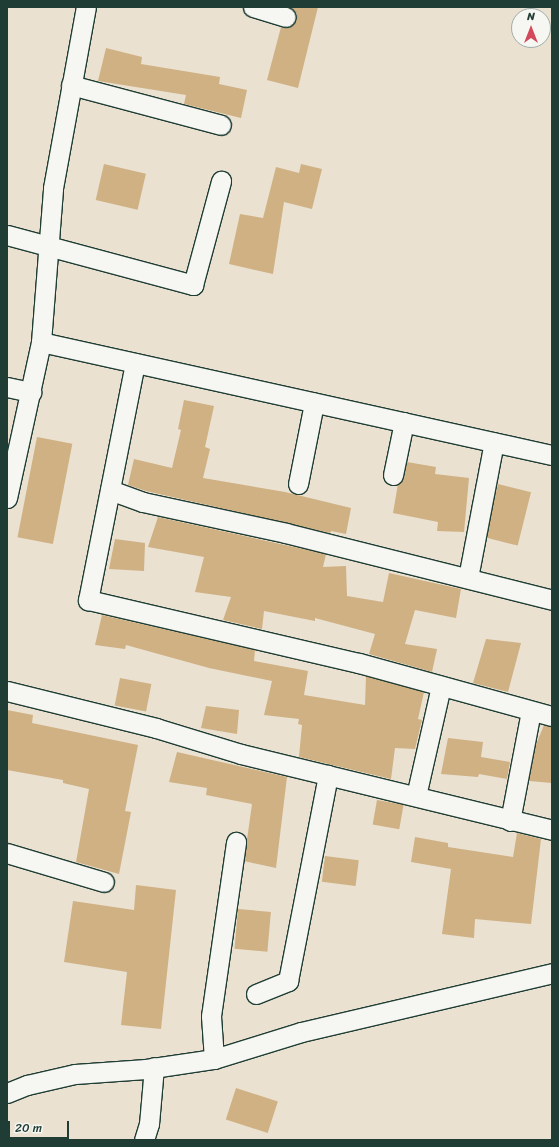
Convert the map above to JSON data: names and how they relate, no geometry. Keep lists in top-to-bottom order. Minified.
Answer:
{"scale_bar":"20 m","north":"top"}
